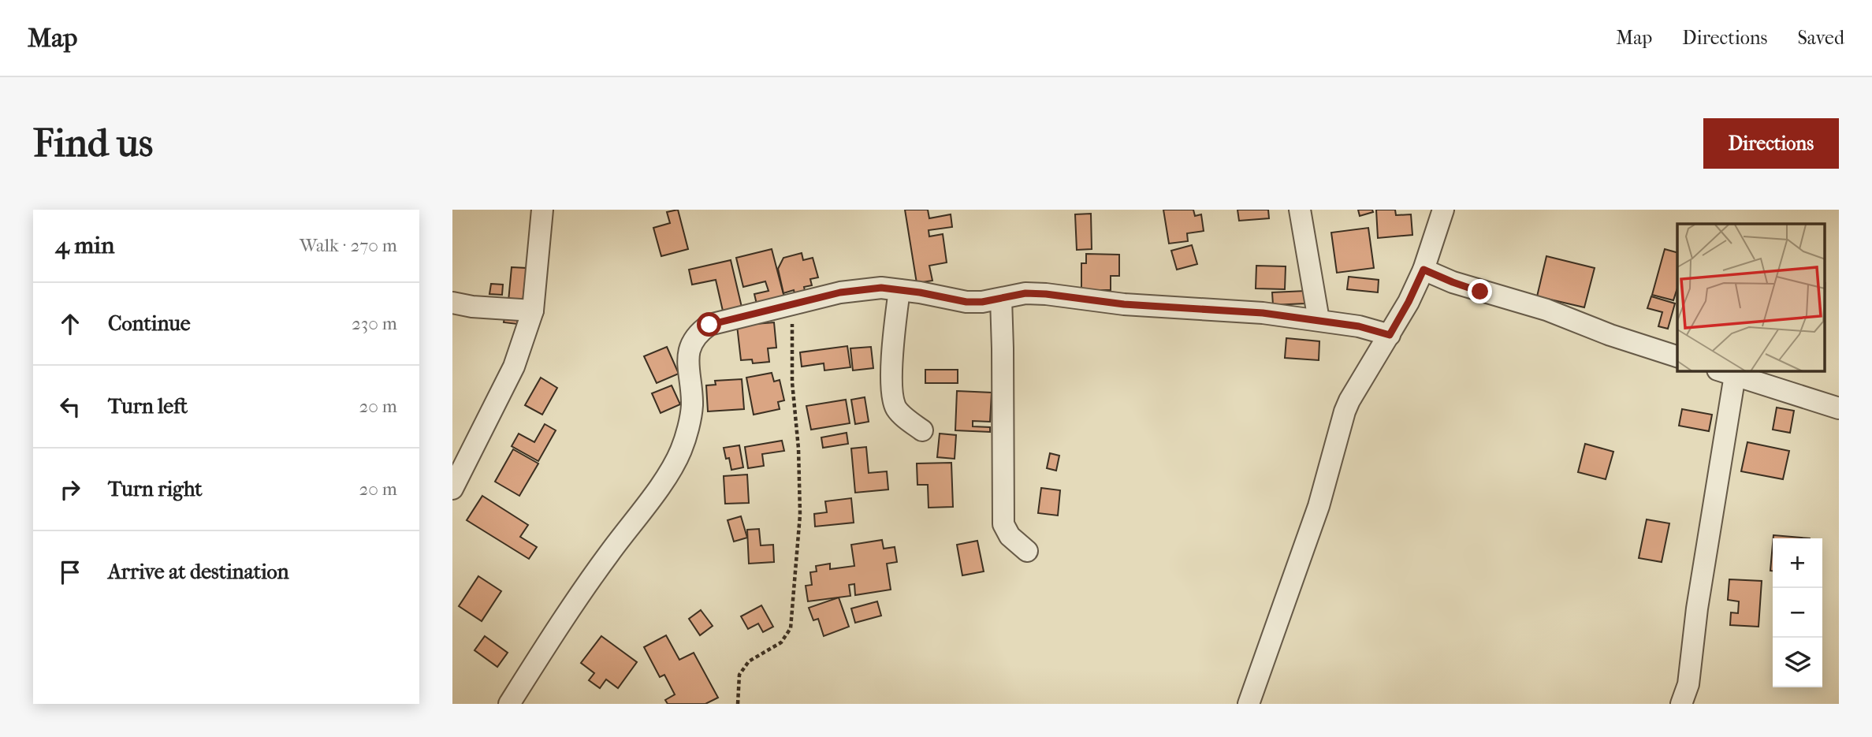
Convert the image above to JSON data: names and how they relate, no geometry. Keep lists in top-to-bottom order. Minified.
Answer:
{"page":{"header":"Map","nav":["Map","Directions","Saved"],"buttons":"Directions","title":"Find us","heading":["4 min","Walk · 270 m"],"list":[["Continue","230 m"],["Turn left","20 m"],["Turn right","20 m"],"Arrive at destination"],"map_buttons":["+","−"]}}
